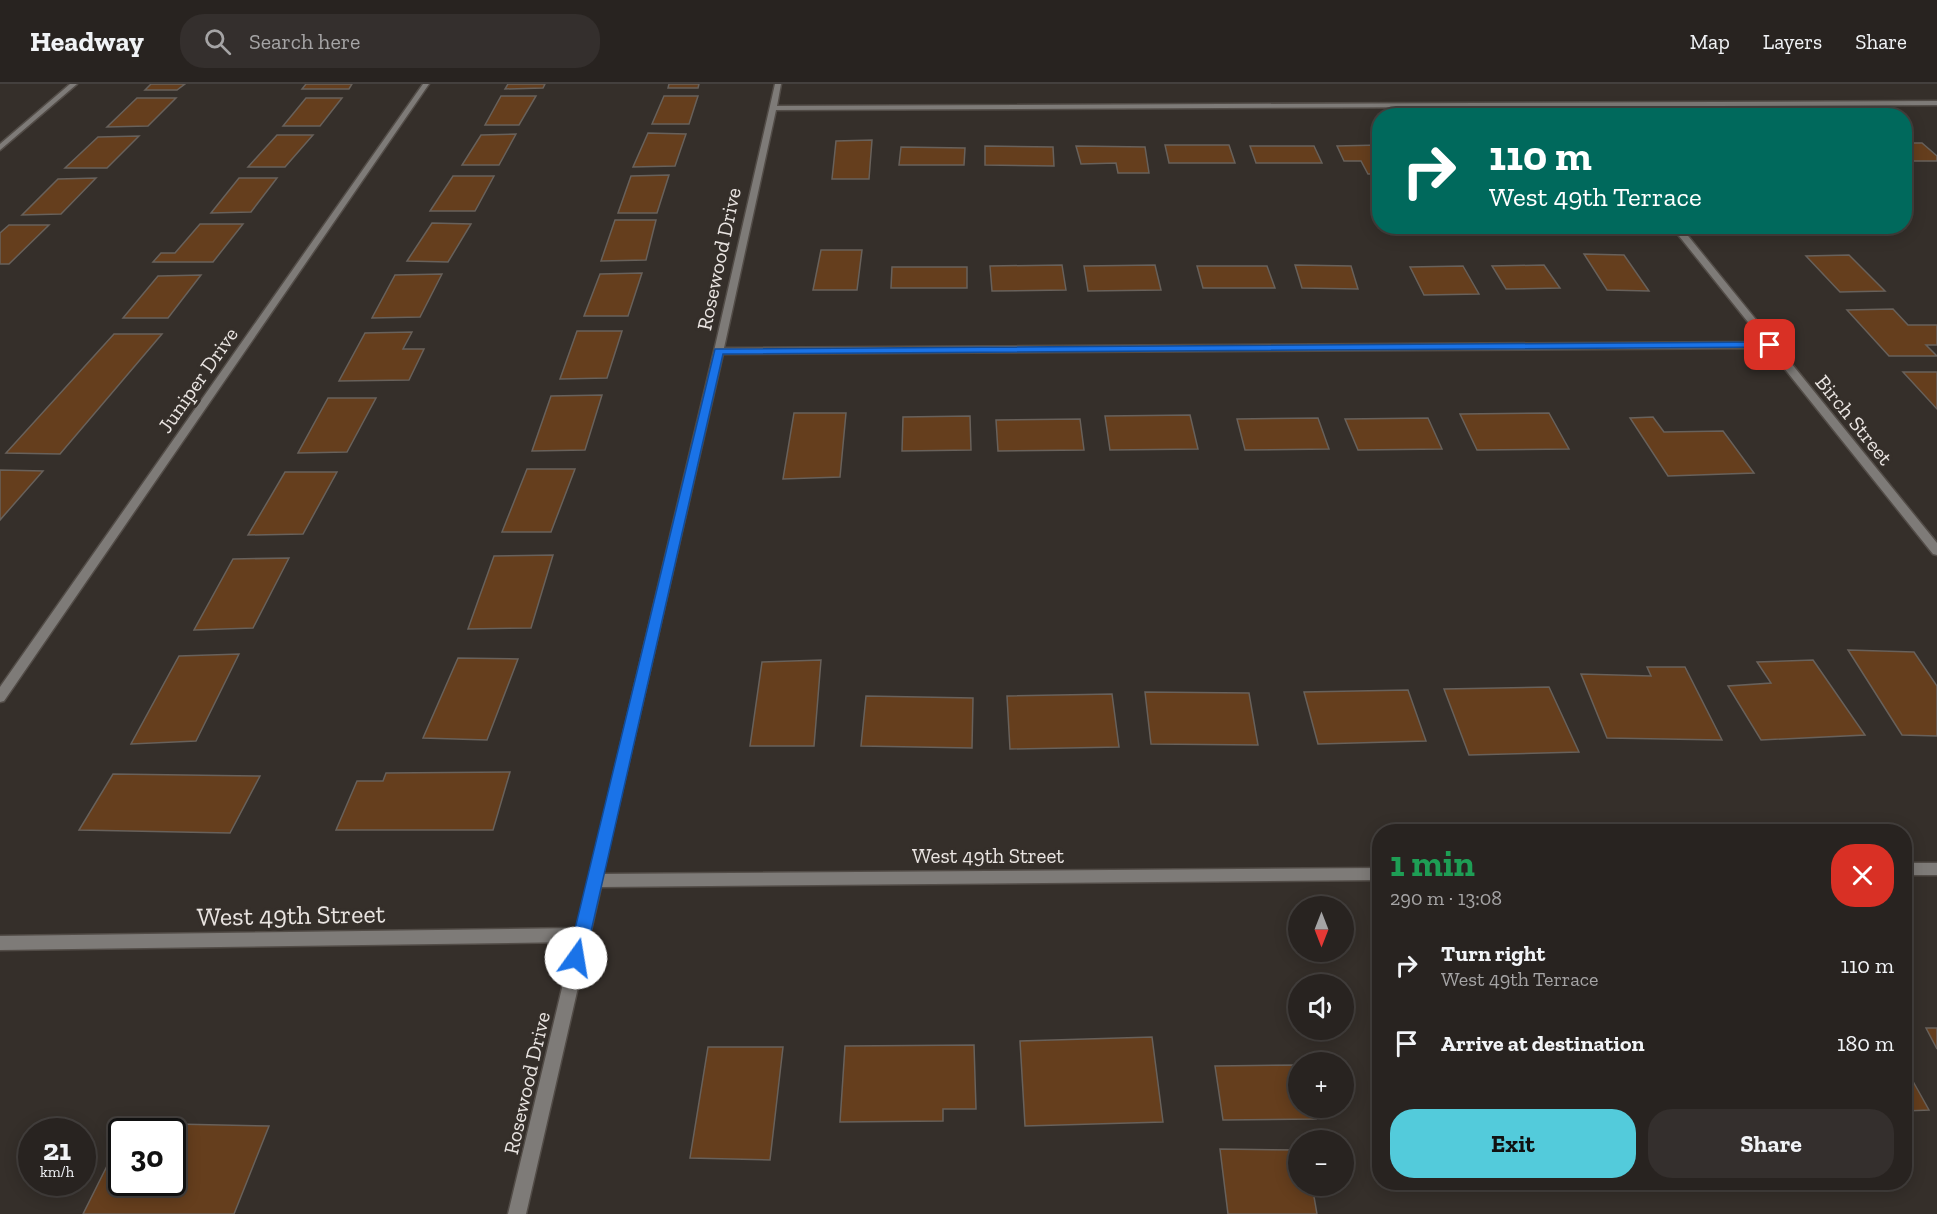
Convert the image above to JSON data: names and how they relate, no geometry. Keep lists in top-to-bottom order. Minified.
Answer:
{"streets":{"street":["Rosewood Drive","Juniper Drive","Birch Street","West 49th Street"]},"crossings":[["Rosewood Drive","West 49th Street"]],"north":"bottom","page":{"header":"Headway","search":"Search here","nav":["Map","Layers","Share"],"turn":["110 m","West 49th Terrace"],"heading":["1 min","290 m · 13:08"],"map_buttons":["+","−"],"list":[{"name":"Turn right","note":"West 49th Terrace","value":"110 m"},{"name":"Arrive at destination","value":"180 m"}],"buttons":["Exit","Share"],"speed":"21 km/h","limit":"30"}}
